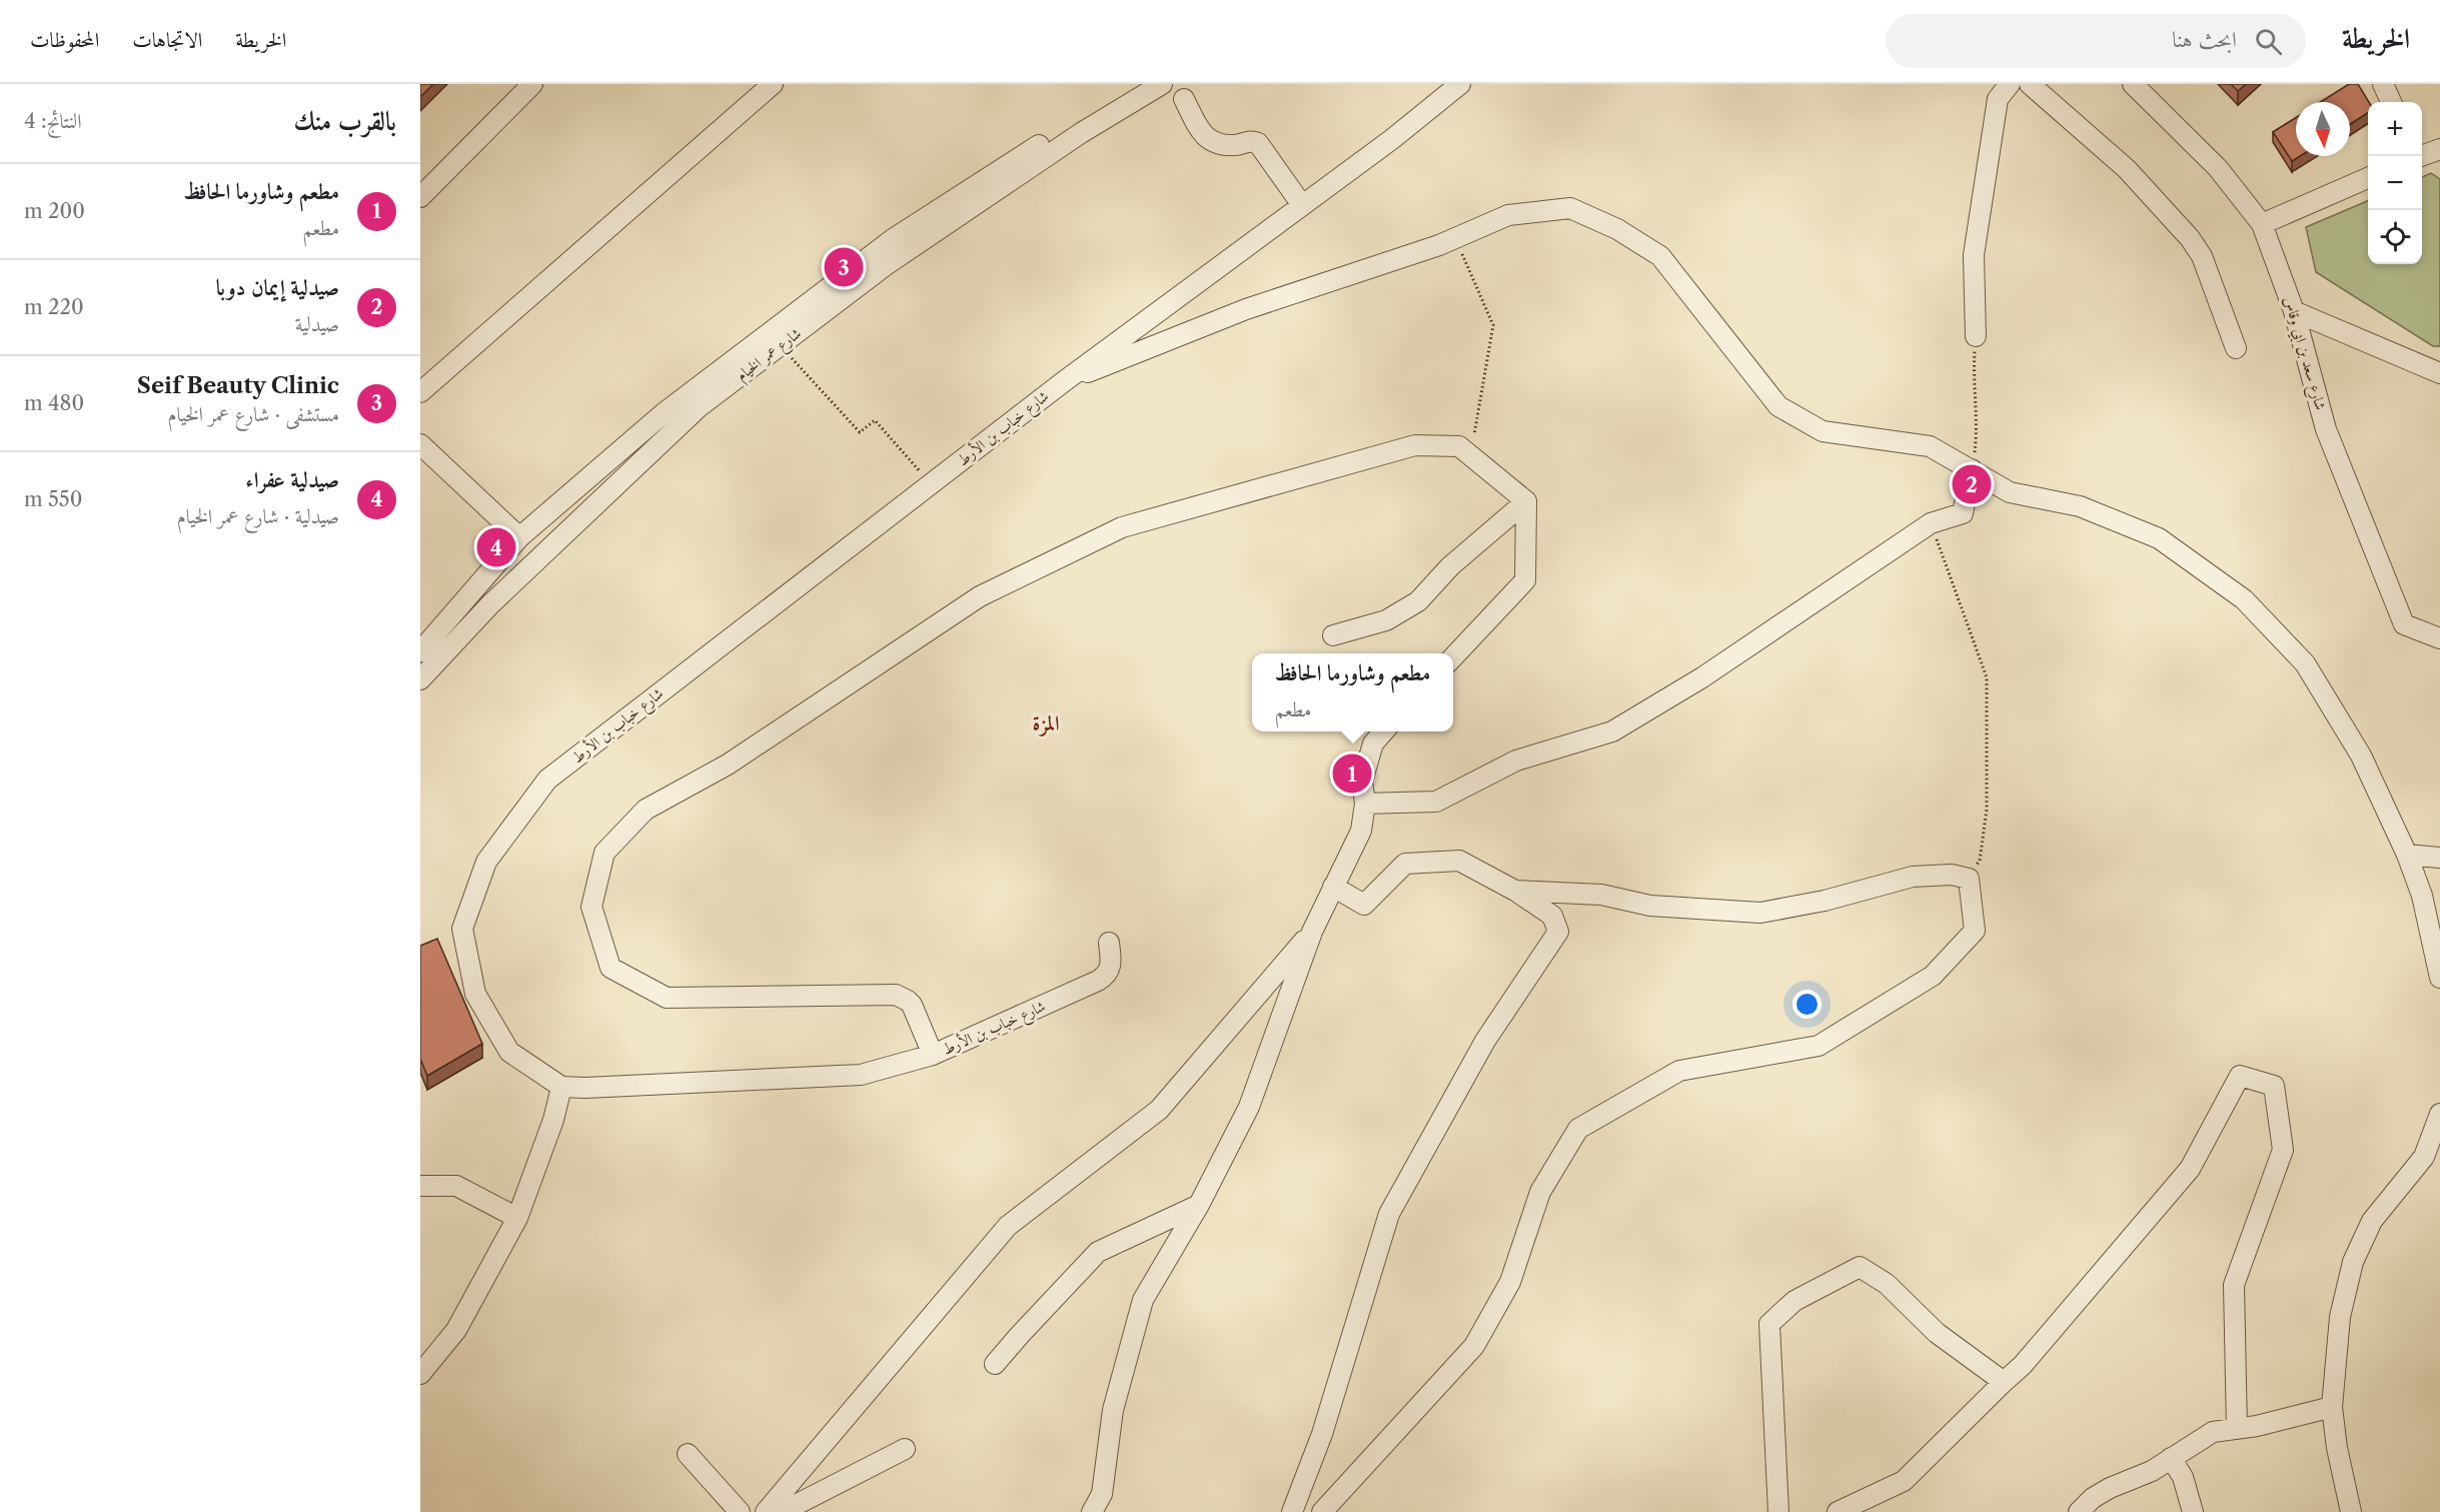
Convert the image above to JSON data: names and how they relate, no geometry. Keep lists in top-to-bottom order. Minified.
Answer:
{"streets":{"street":["شارع سعد بن ابي وقاس","شارع عمر الخيام","شارع خباب بن الأرط"]},"districts":["المزة"],"north":"bottom","page":{"header":"الخريطة","search":"ابحث هنا","nav":["الخريطة","الاتجاهات","المحفوظات"],"heading":["بالقرب منك","النتائج: 4"],"map_buttons":["+","−"],"list":[{"mark":"1","name":"مطعم وشاورما الحافظ","note":"مطعم","value":"200 m"},{"mark":"2","name":"صيدلية إيمان دوبا","note":"صيدلية","value":"220 m"},{"mark":"3","name":"Seif Beauty Clinic","note":"مستشفى · شارع عمر الخيام","value":"480 m"},{"mark":"4","name":"صيدلية عفراء","note":"صيدلية · شارع عمر الخيام","value":"550 m"}],"pins":["3","2","4","1"],"popup":["مطعم وشاورما الحافظ","مطعم"]}}
